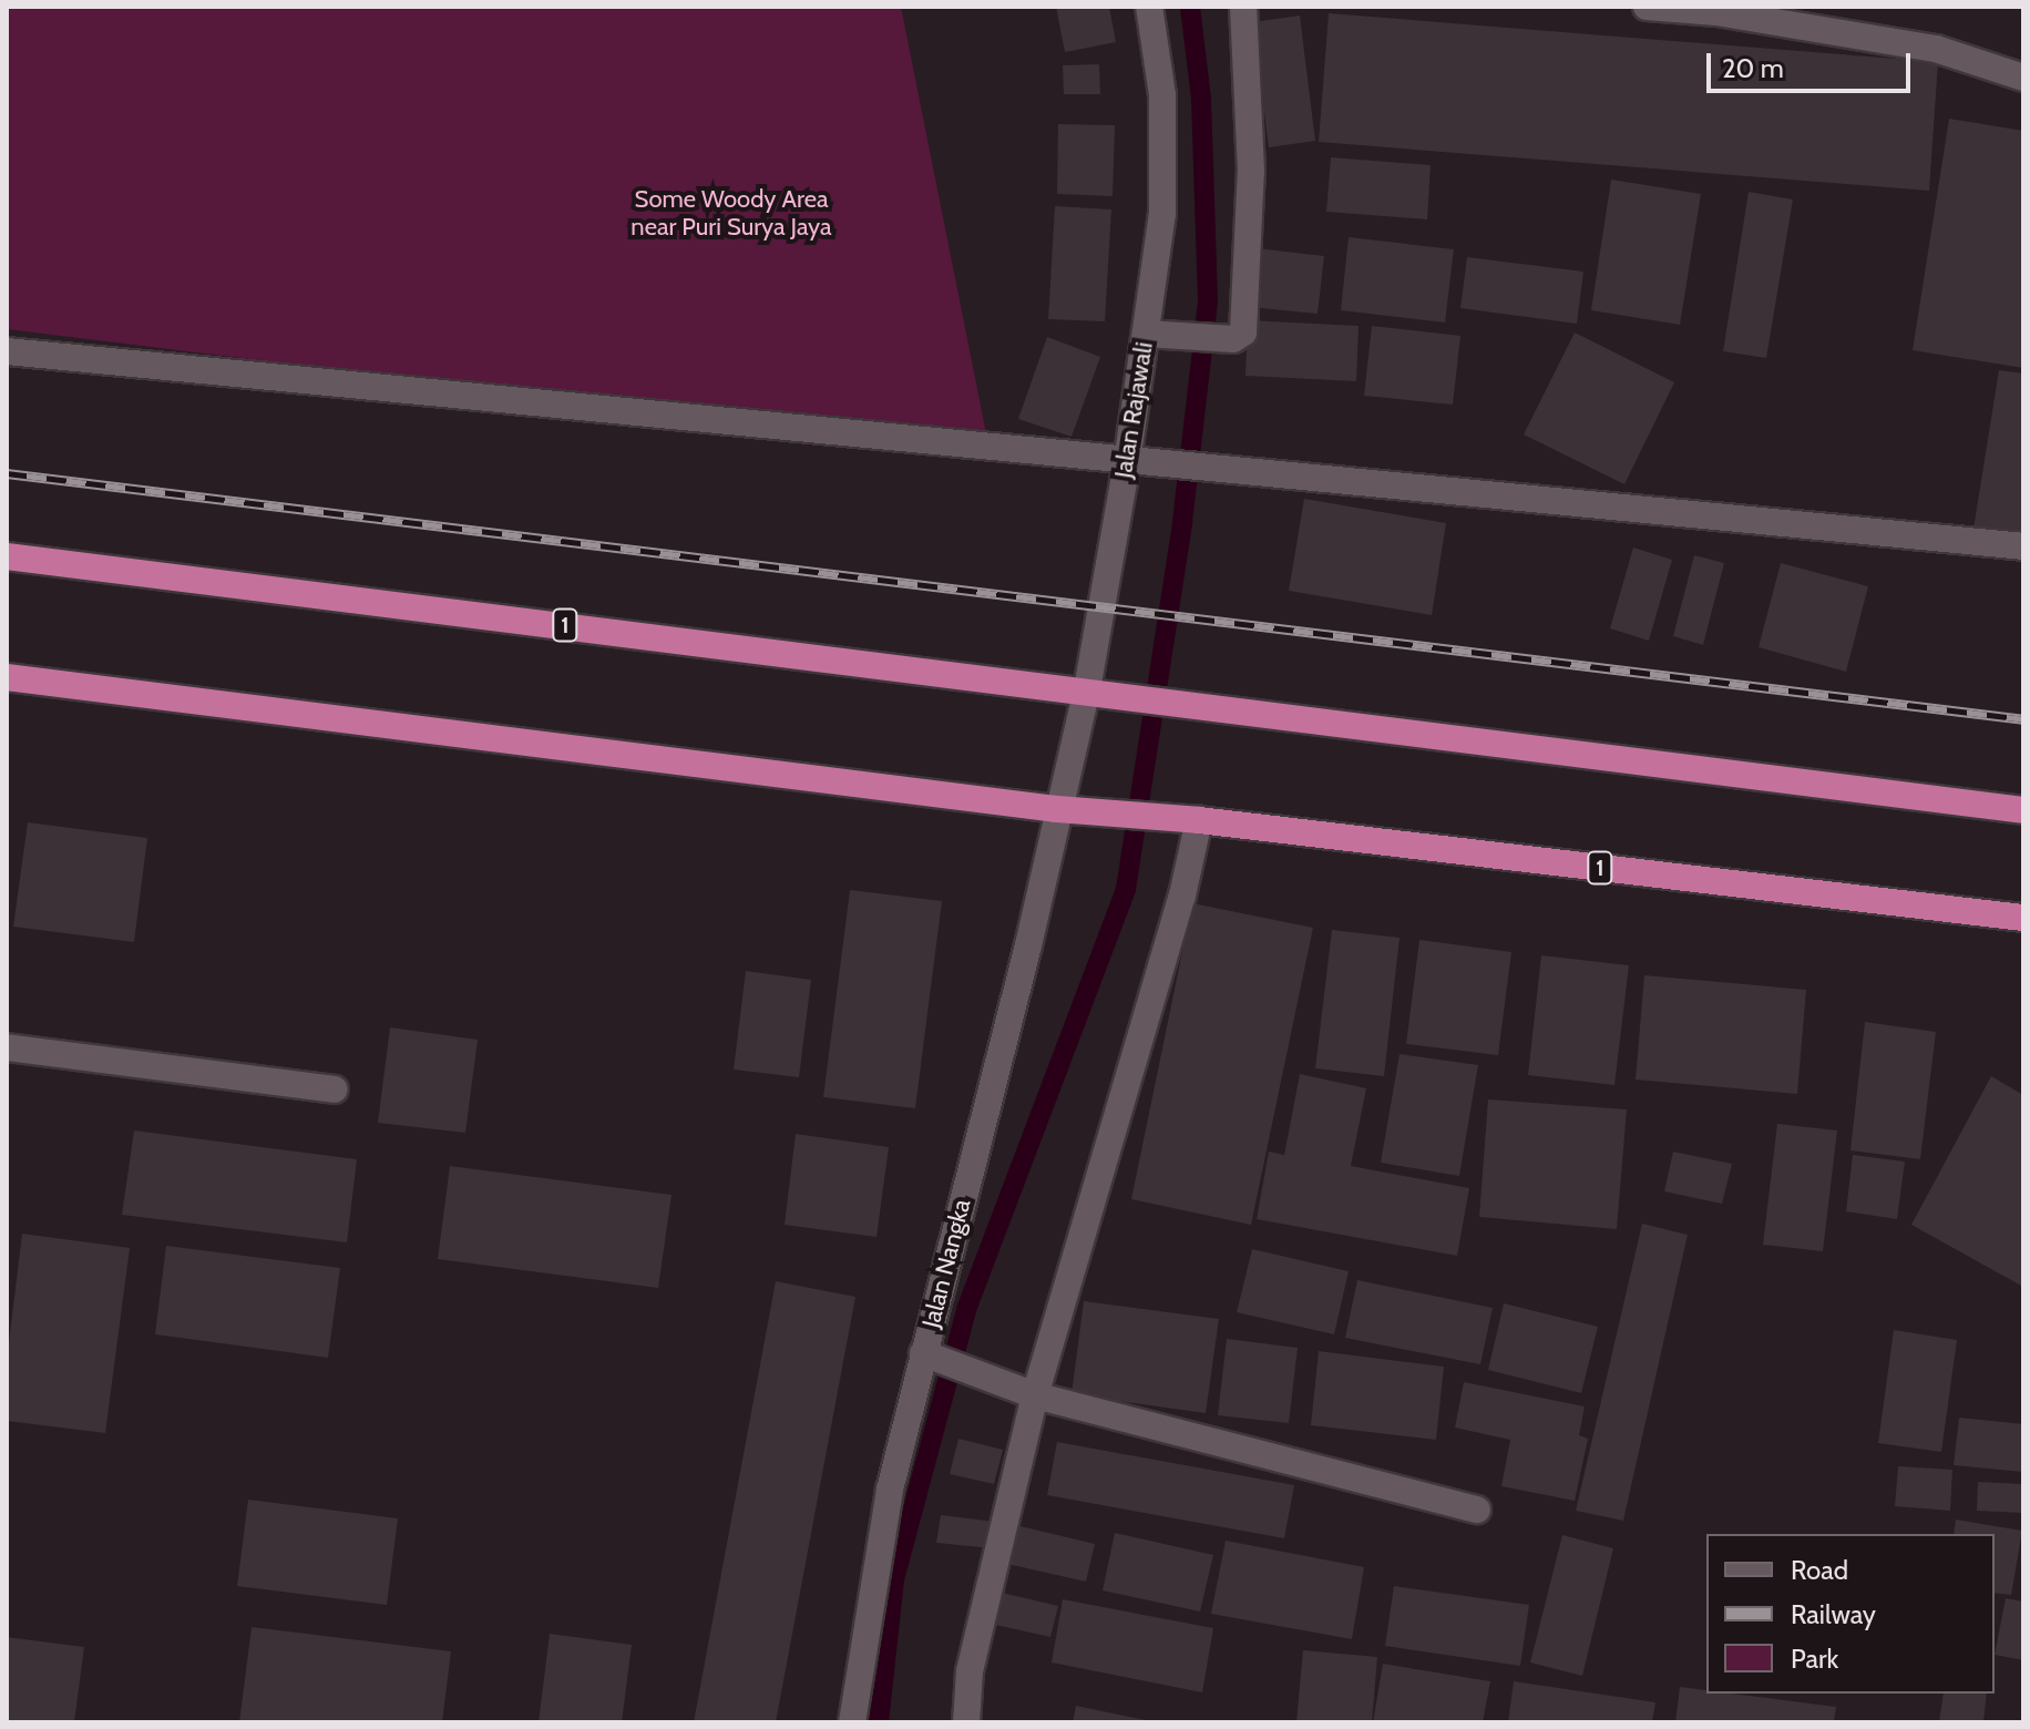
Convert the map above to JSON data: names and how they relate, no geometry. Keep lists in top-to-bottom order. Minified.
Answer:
{"streets":{"highway":["1"],"street":["Jalan Rajawali","Jalan Nangka"]},"crossings":[["Jalan Rajawali","1"],["Jalan Rajawali","Jalan Nangka"],["1","Jalan Nangka"]],"parks":["Some Woody Area near Puri Surya Jaya"],"legend":["Road","Railway","Park"],"scale_bar":"20 m"}
